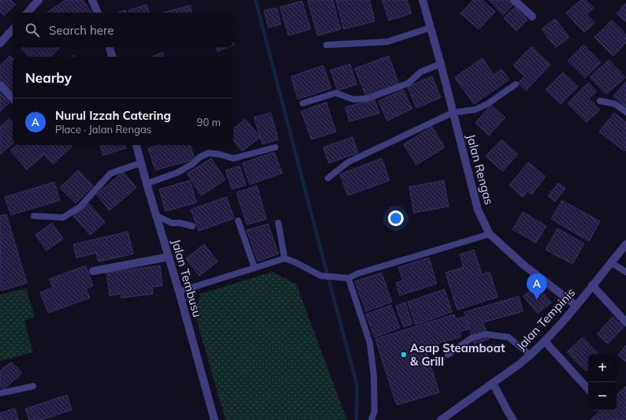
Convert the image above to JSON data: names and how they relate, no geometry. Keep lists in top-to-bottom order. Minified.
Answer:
{"streets":{"street":["Jalan Rengas","Jalan Tembusu","Jalan Tempinis"]},"crossings":[["Jalan Rengas","Jalan Tempinis"]],"places":["Asap Steamboat & Grill"],"page":{"search":"Search here","heading":"Nearby","list":[{"mark":"A","name":"Nurul Izzah Catering","note":"Place · Jalan Rengas","value":"90 m"}],"pins":"A","map_buttons":["+","−"]}}
